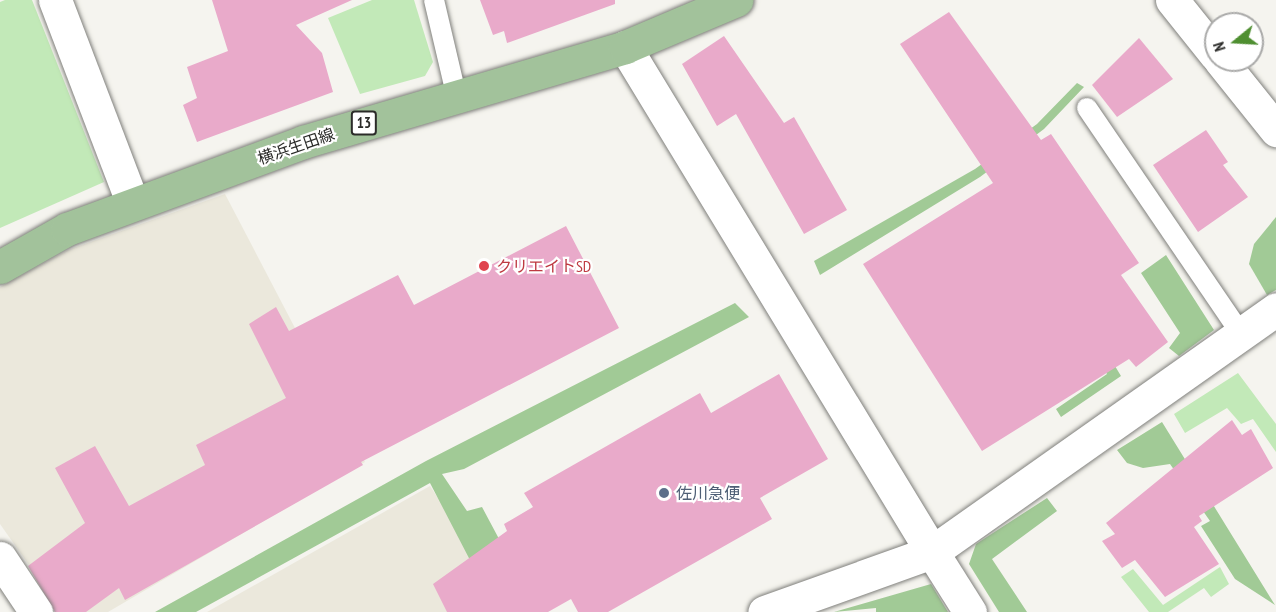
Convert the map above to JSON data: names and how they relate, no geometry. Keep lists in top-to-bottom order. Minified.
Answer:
{"streets":{"main road":["13","横浜生田線"]},"places":["クリエイトSD","佐川急便"],"north":"left"}
